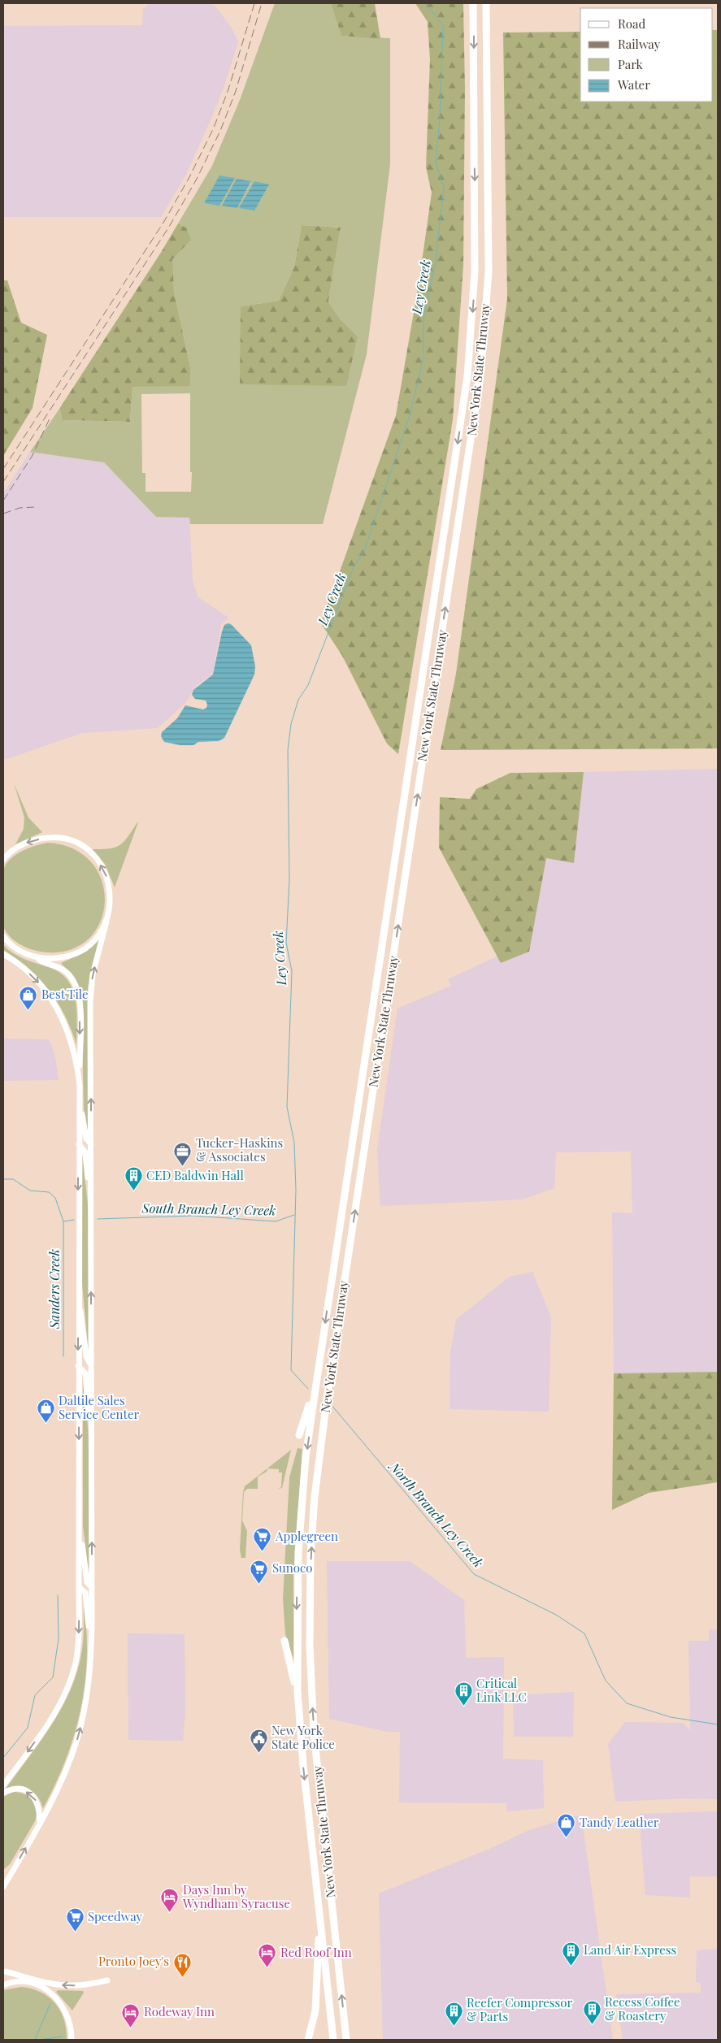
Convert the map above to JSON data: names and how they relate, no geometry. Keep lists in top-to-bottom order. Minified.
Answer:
{"streets":{"highway":["New York State Thruway"]},"water":["Ley Creek","South Branch Ley Creek","Sanders Creek","North Branch Ley Creek"],"places":{"shop":["Best Tile","Daltile Sales Service Center","Tandy Leather"],"office":["Tucker-Haskins & Associates"],"building":["CED Baldwin Hall","Critical Link LLC","Land Air Express","Recess Coffee & Roastery","Reefer Compressor & Parts"],"supermarket":["Applegreen","Sunoco","Speedway"],"public building":["New York State Police"],"hotel":["Days Inn by Wyndham Syracuse","Red Roof Inn","Rodeway Inn"],"restaurant":["Pronto Joey's"]},"legend":["Road","Railway","Park","Water"]}
